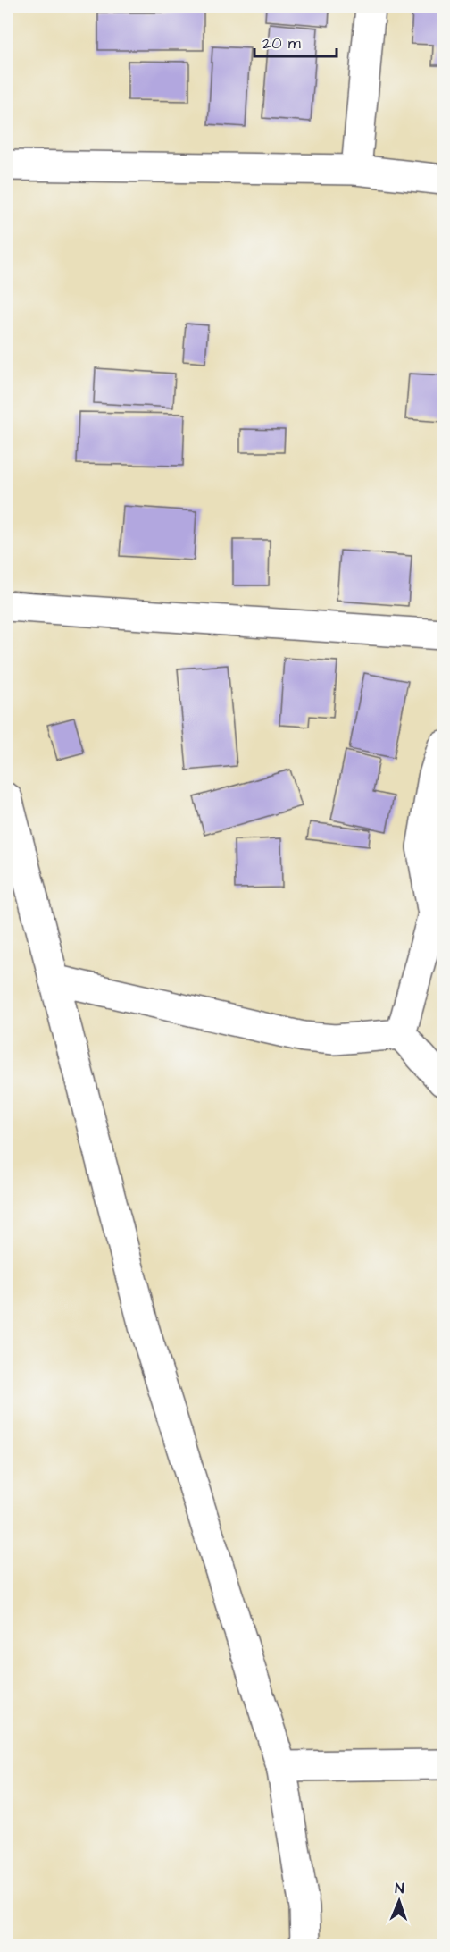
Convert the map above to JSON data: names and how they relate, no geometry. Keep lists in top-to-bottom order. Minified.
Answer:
{"scale_bar":"20 m","north":"top"}
